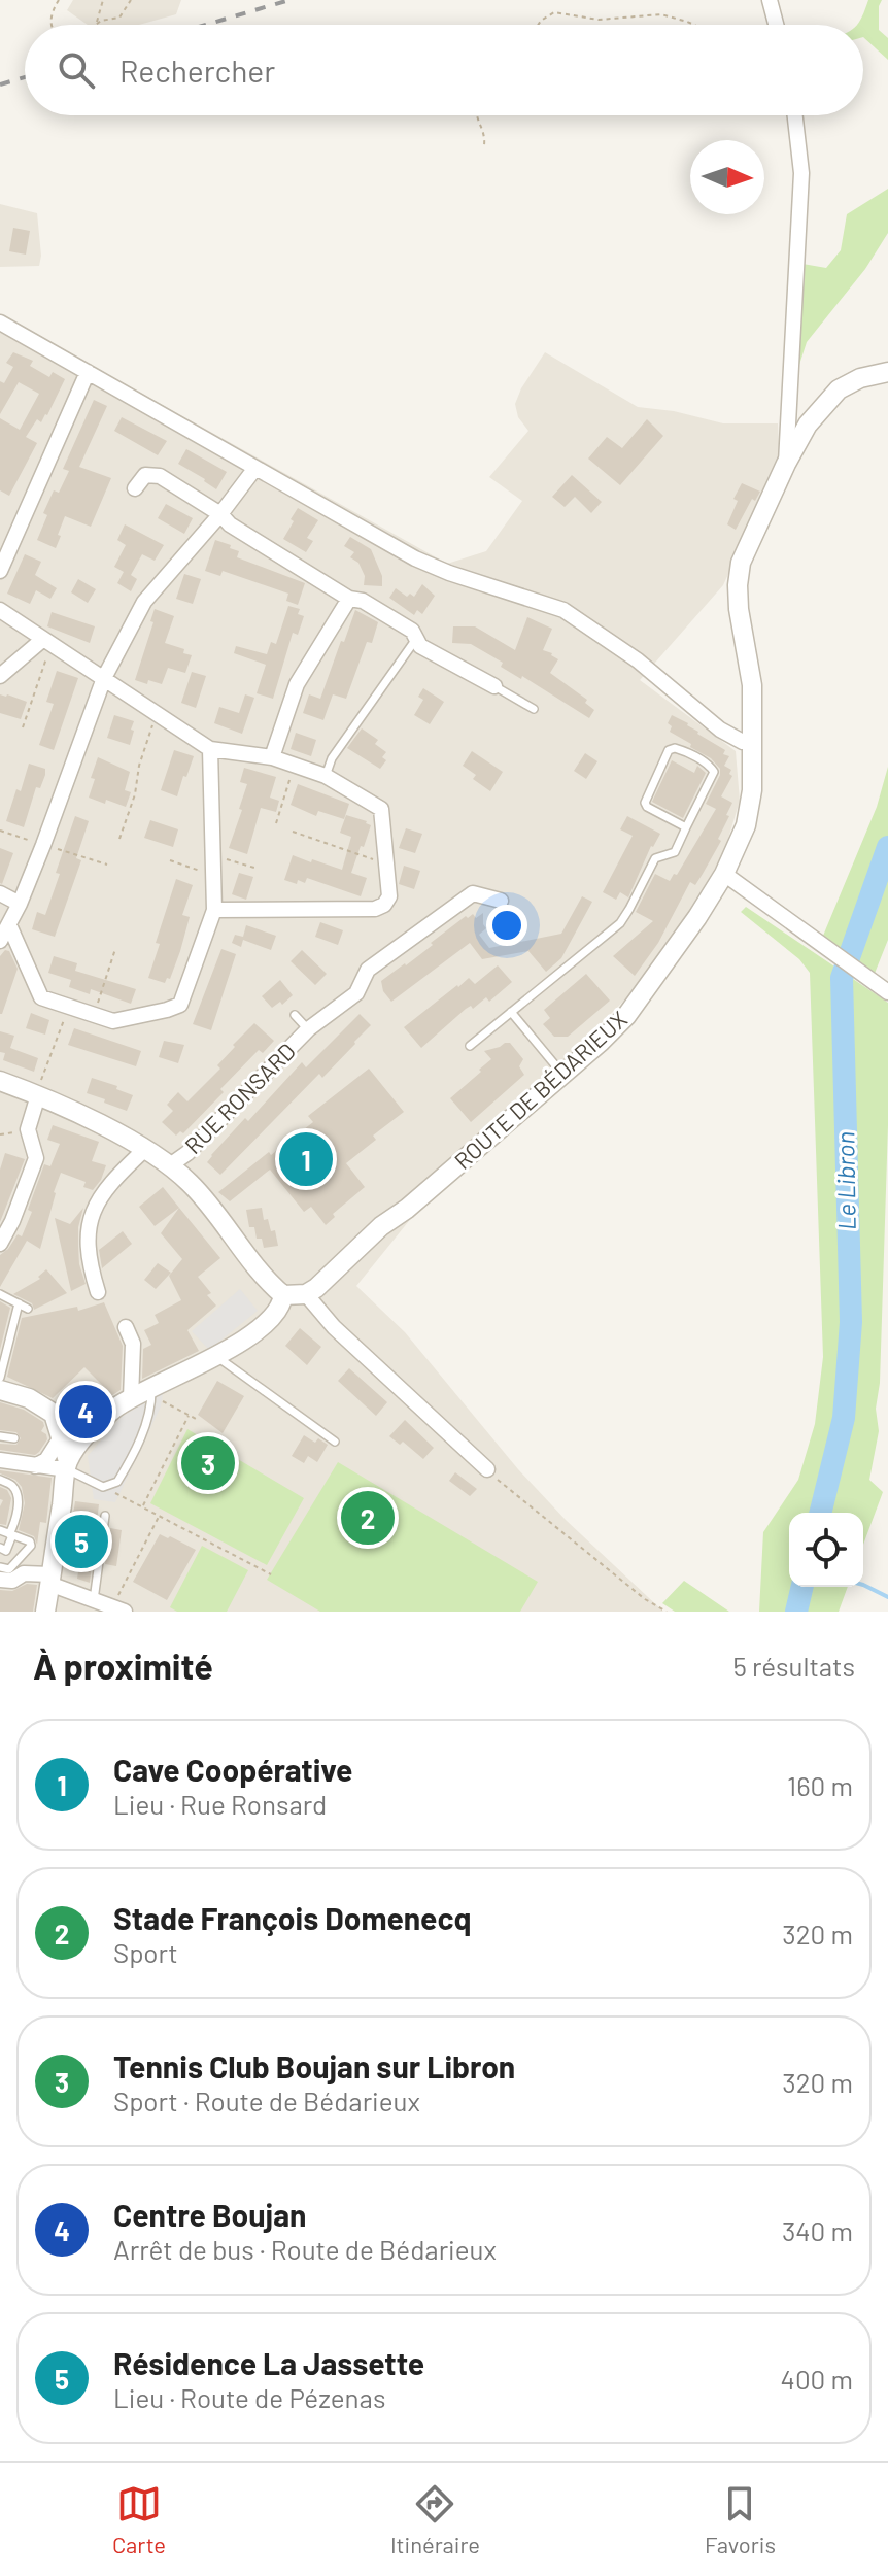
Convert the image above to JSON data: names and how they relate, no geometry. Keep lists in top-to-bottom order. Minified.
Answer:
{"streets":{"street":["ROUTE DE BÉDARIEUX","RUE RONSARD"]},"water":["Le Libron"],"north":"right","page":{"search":"Rechercher","pins":["1","4","3","2","5"],"heading":["À proximité","5 résultats"],"list":[{"mark":"1","name":"Cave Coopérative","note":"Lieu · Rue Ronsard","value":"160 m"},{"mark":"2","name":"Stade François Domenecq","note":"Sport","value":"320 m"},{"mark":"3","name":"Tennis Club Boujan sur Libron","note":"Sport · Route de Bédarieux","value":"320 m"},{"mark":"4","name":"Centre Boujan","note":"Arrêt de bus · Route de Bédarieux","value":"340 m"},{"mark":"5","name":"Résidence La Jassette","note":"Lieu · Route de Pézenas","value":"400 m"}],"nav":["Carte","Itinéraire","Favoris"]}}
